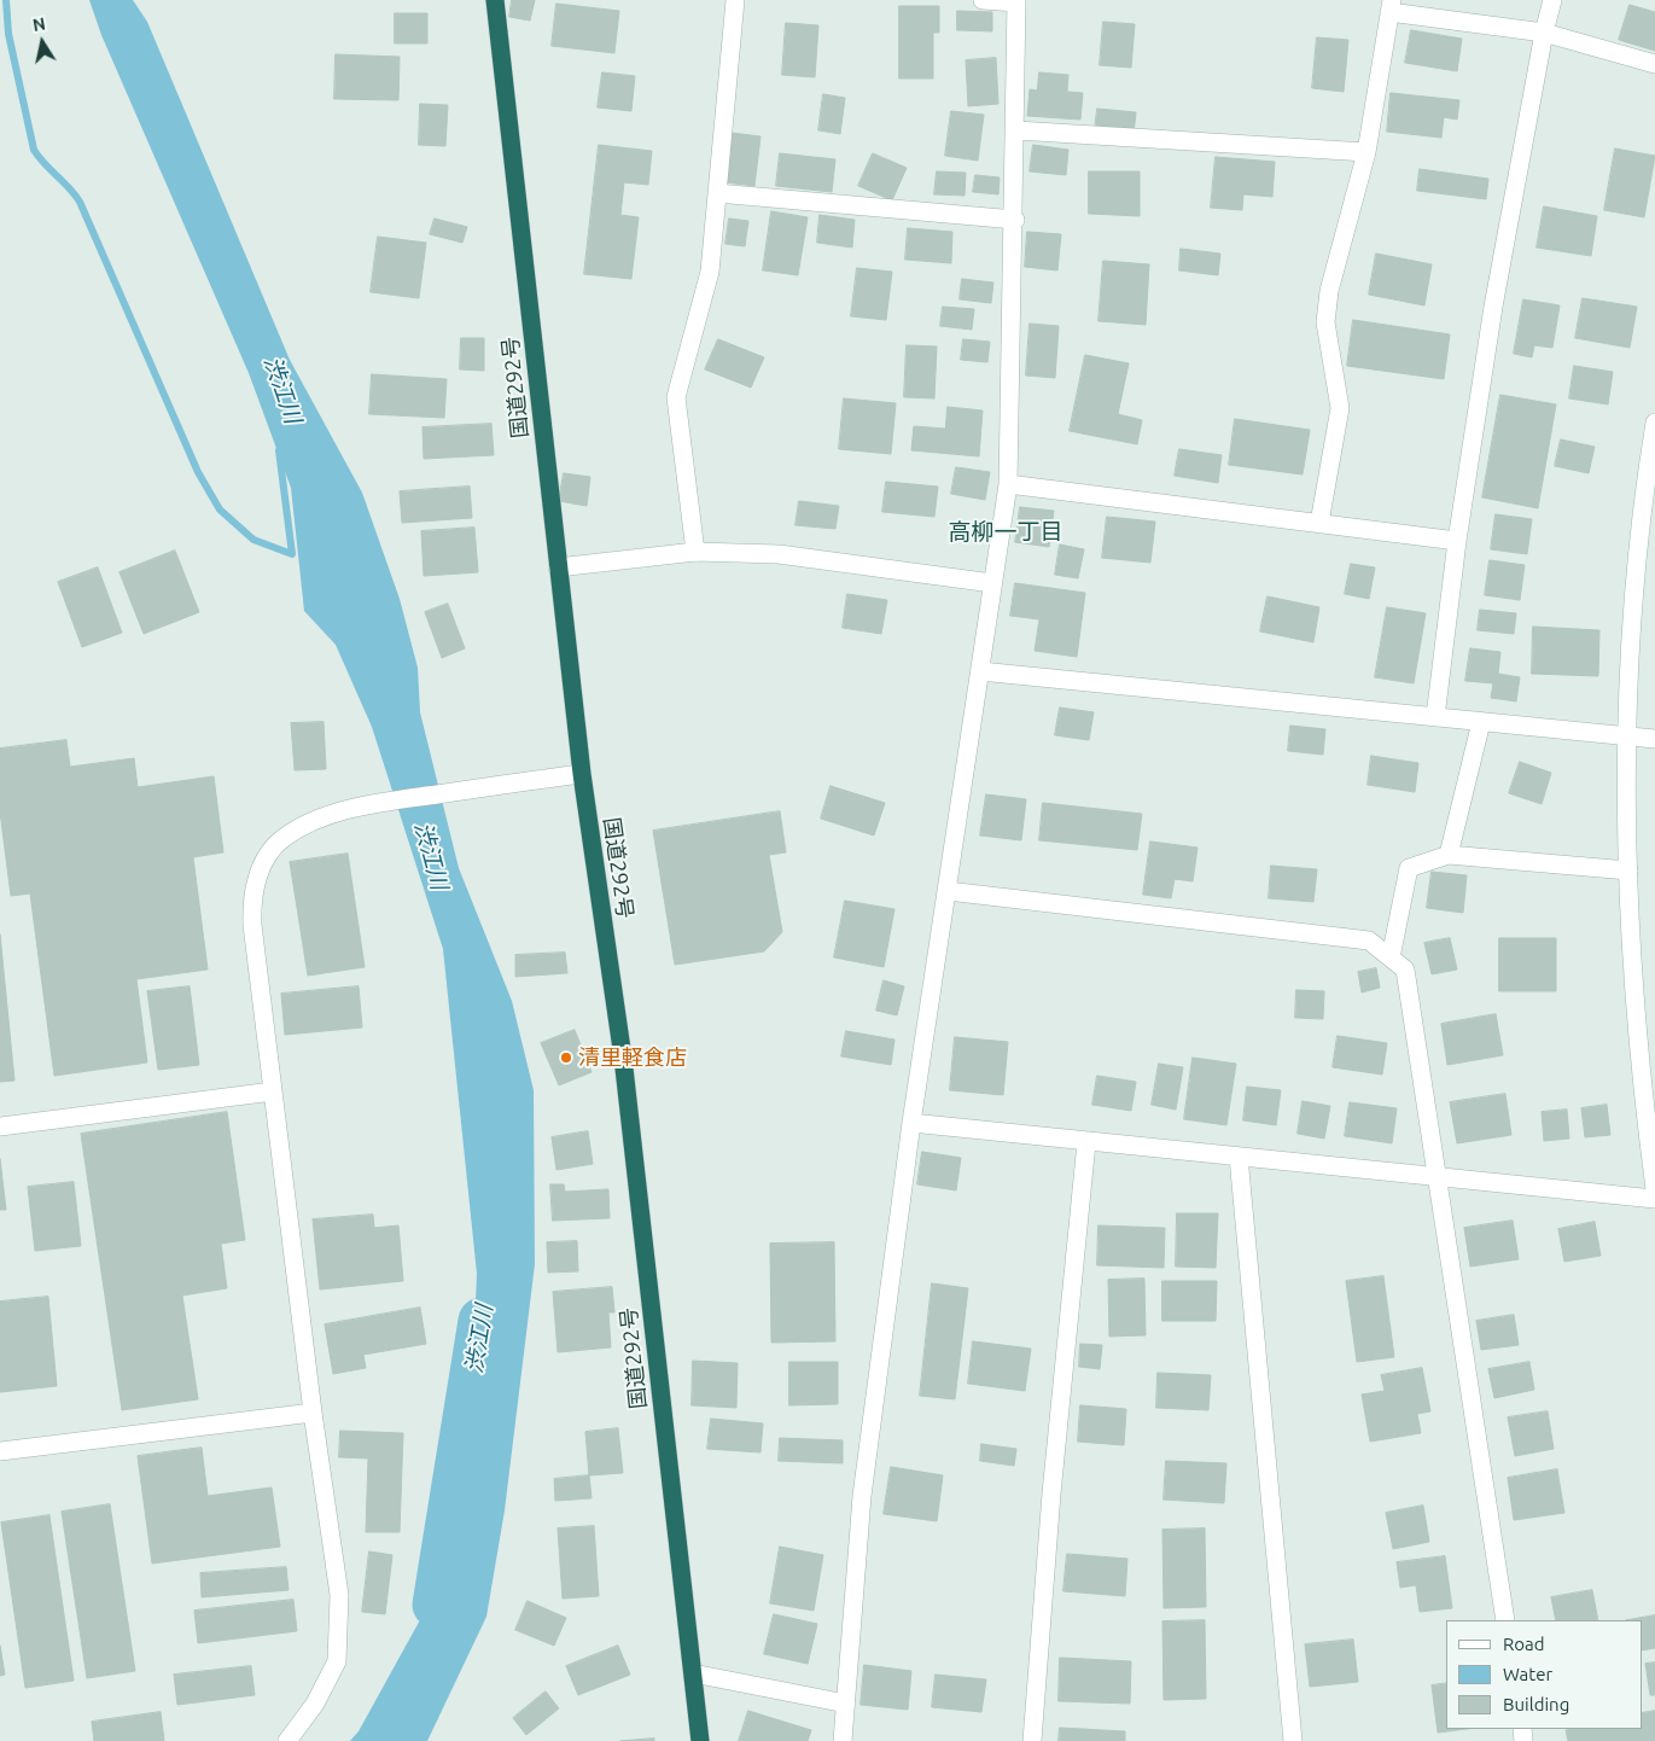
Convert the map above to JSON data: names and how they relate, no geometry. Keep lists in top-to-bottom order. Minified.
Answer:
{"streets":{"highway":["国道292号"]},"districts":["高柳一丁目"],"water":["渋江川"],"places":["清里軽食店"],"legend":["Road","Water","Building"],"north":"top"}
